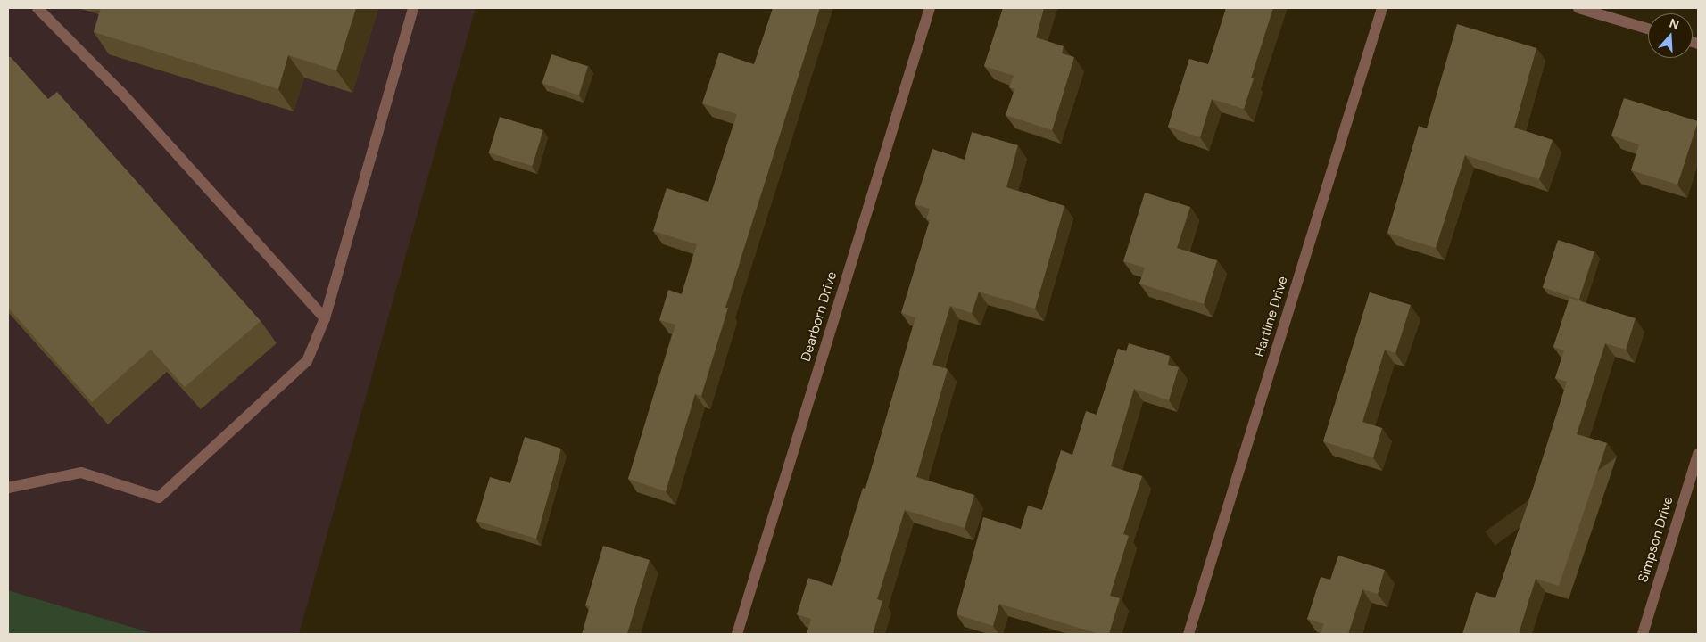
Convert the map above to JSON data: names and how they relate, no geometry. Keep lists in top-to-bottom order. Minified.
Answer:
{"streets":{"street":["Dearborn Drive","Hartline Drive","Simpson Drive"]},"north":"top"}
